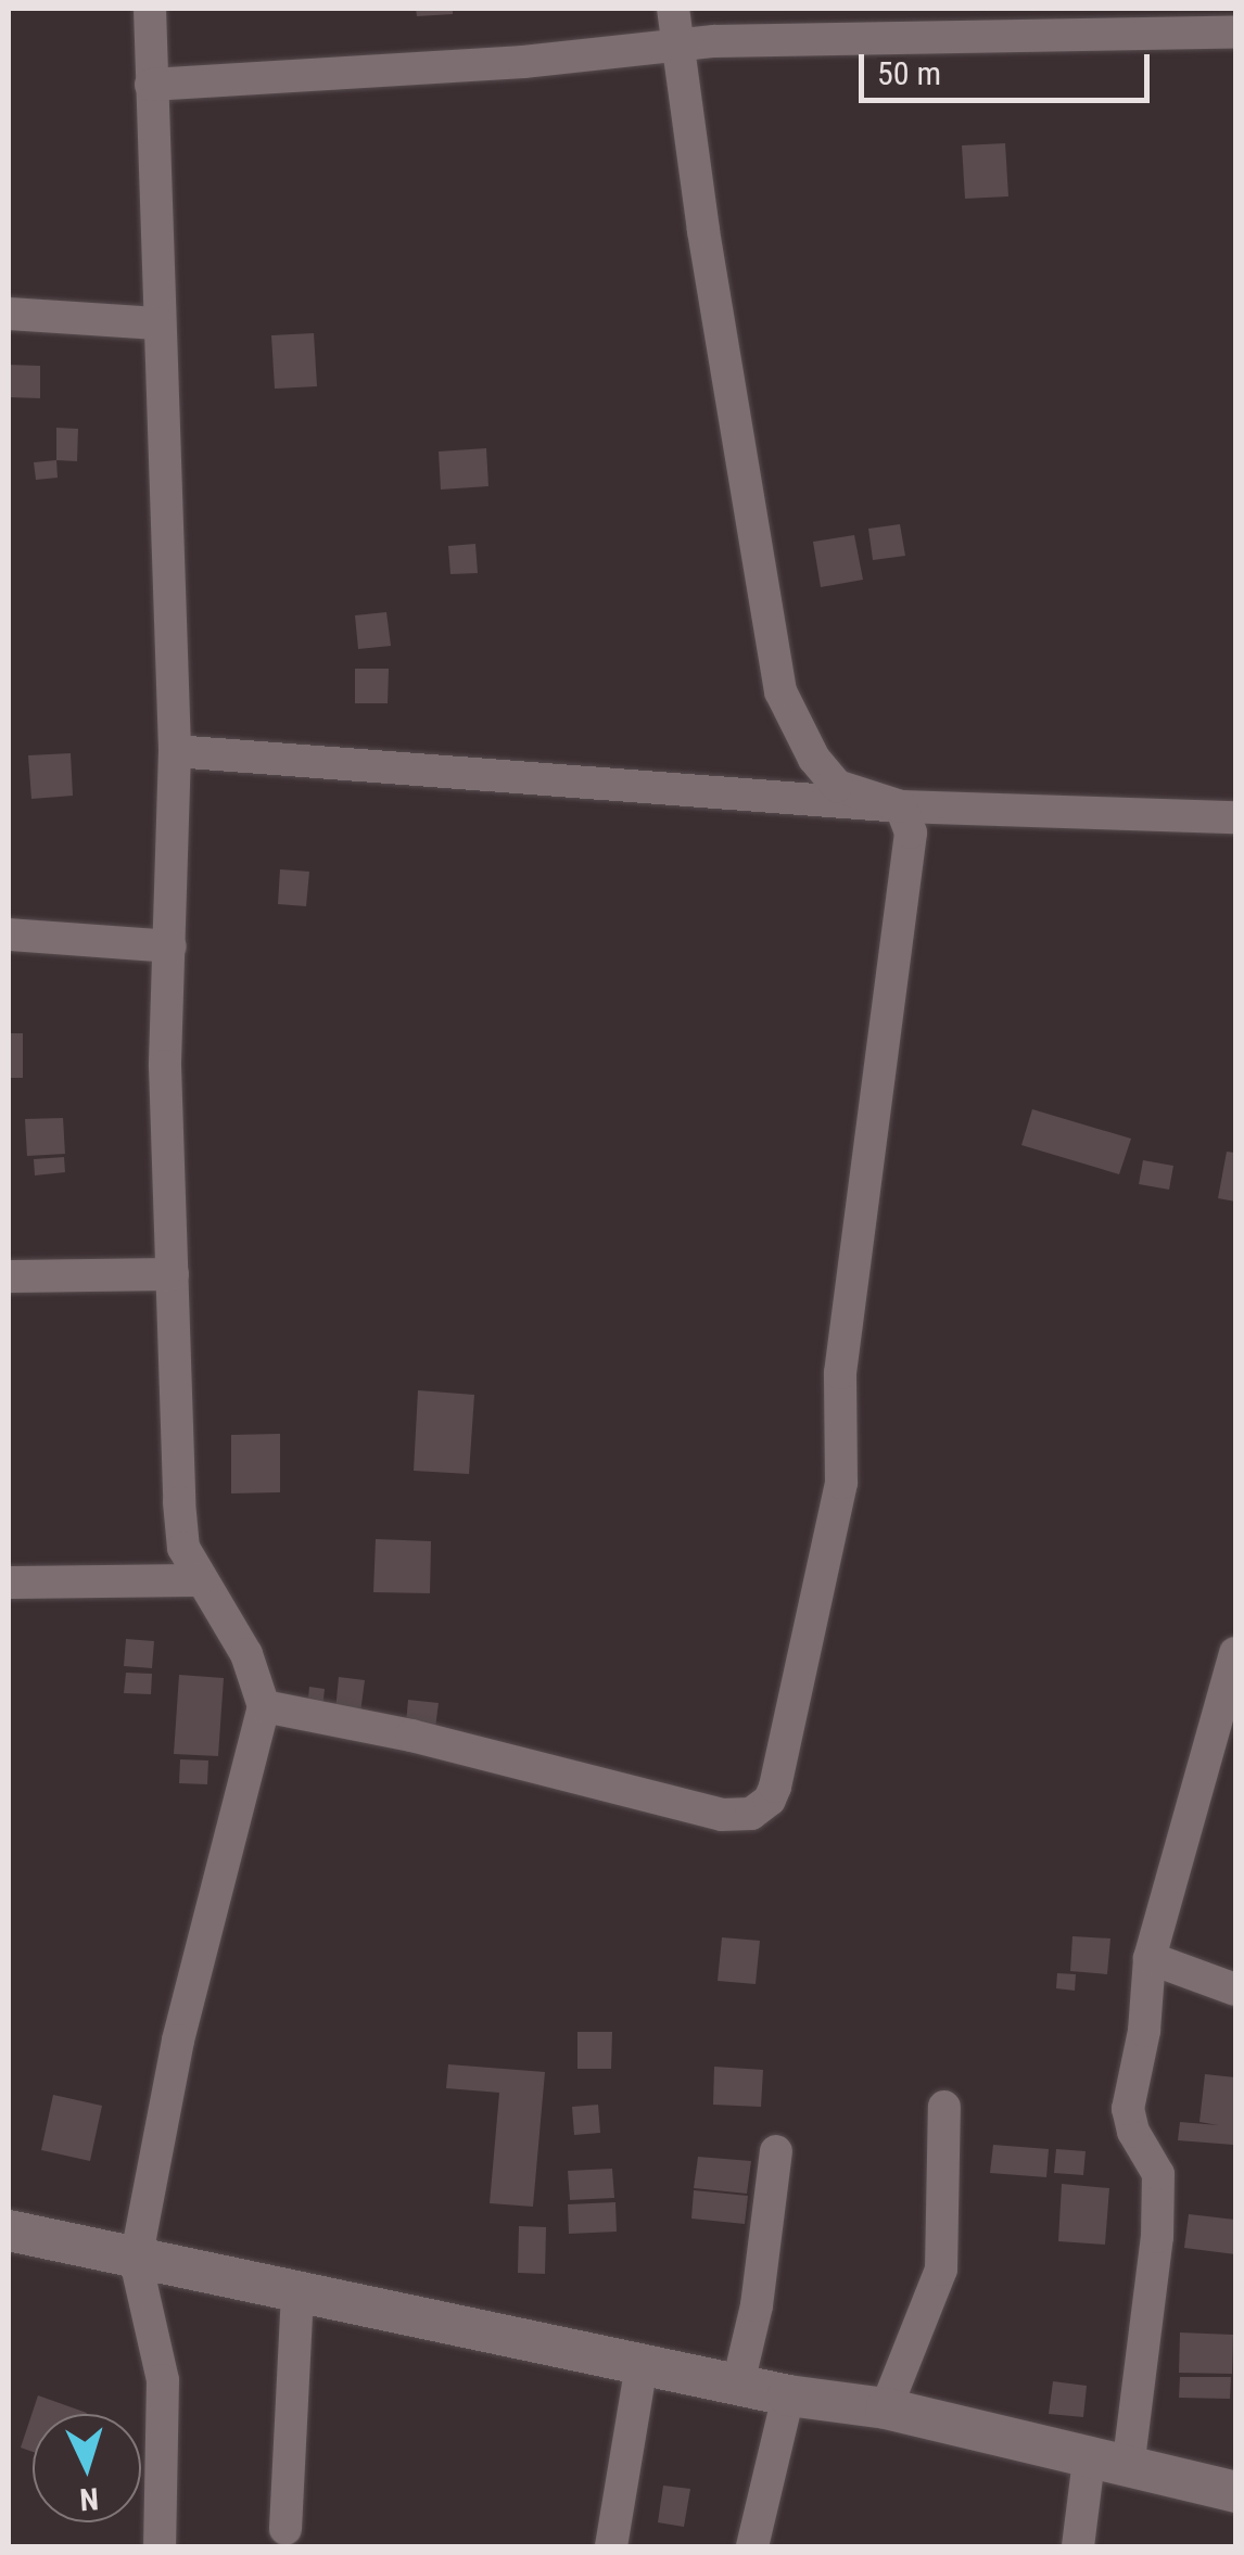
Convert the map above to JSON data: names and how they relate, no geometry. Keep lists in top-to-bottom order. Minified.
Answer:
{"scale_bar":"50 m","north":"bottom"}
